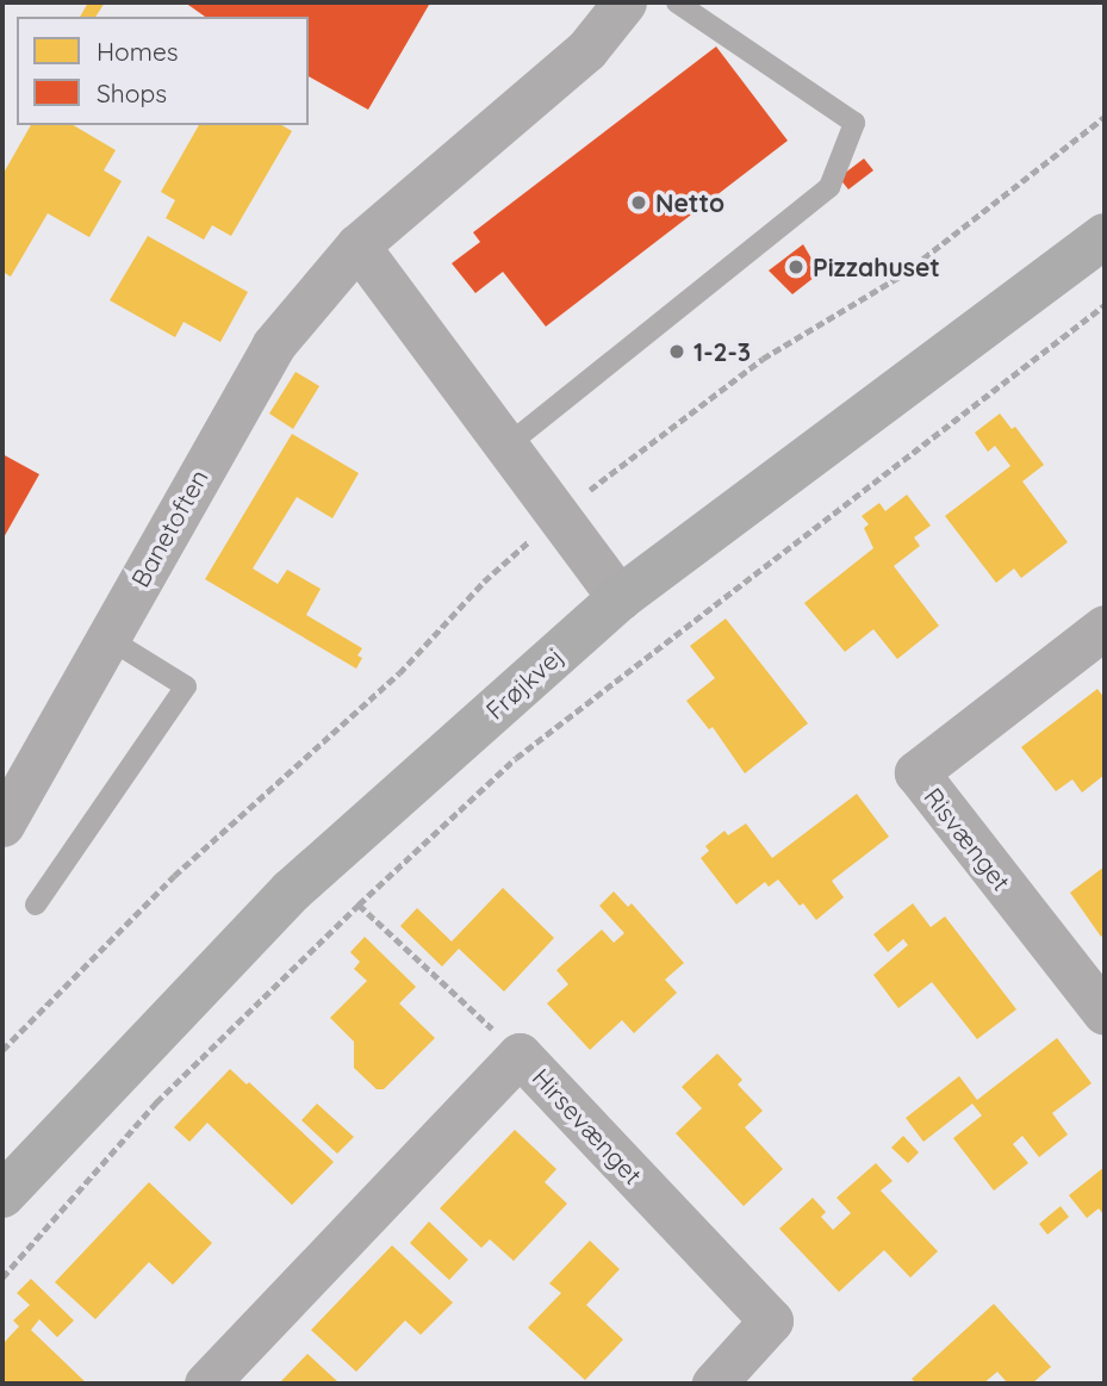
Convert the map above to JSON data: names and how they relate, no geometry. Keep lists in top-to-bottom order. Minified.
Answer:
{"streets":{"street":["Banetoften","Frøjkvej","Risvænget","Hirsevænget"]},"places":["Netto","Pizzahuset","1-2-3"],"legend":["Homes","Shops"]}
